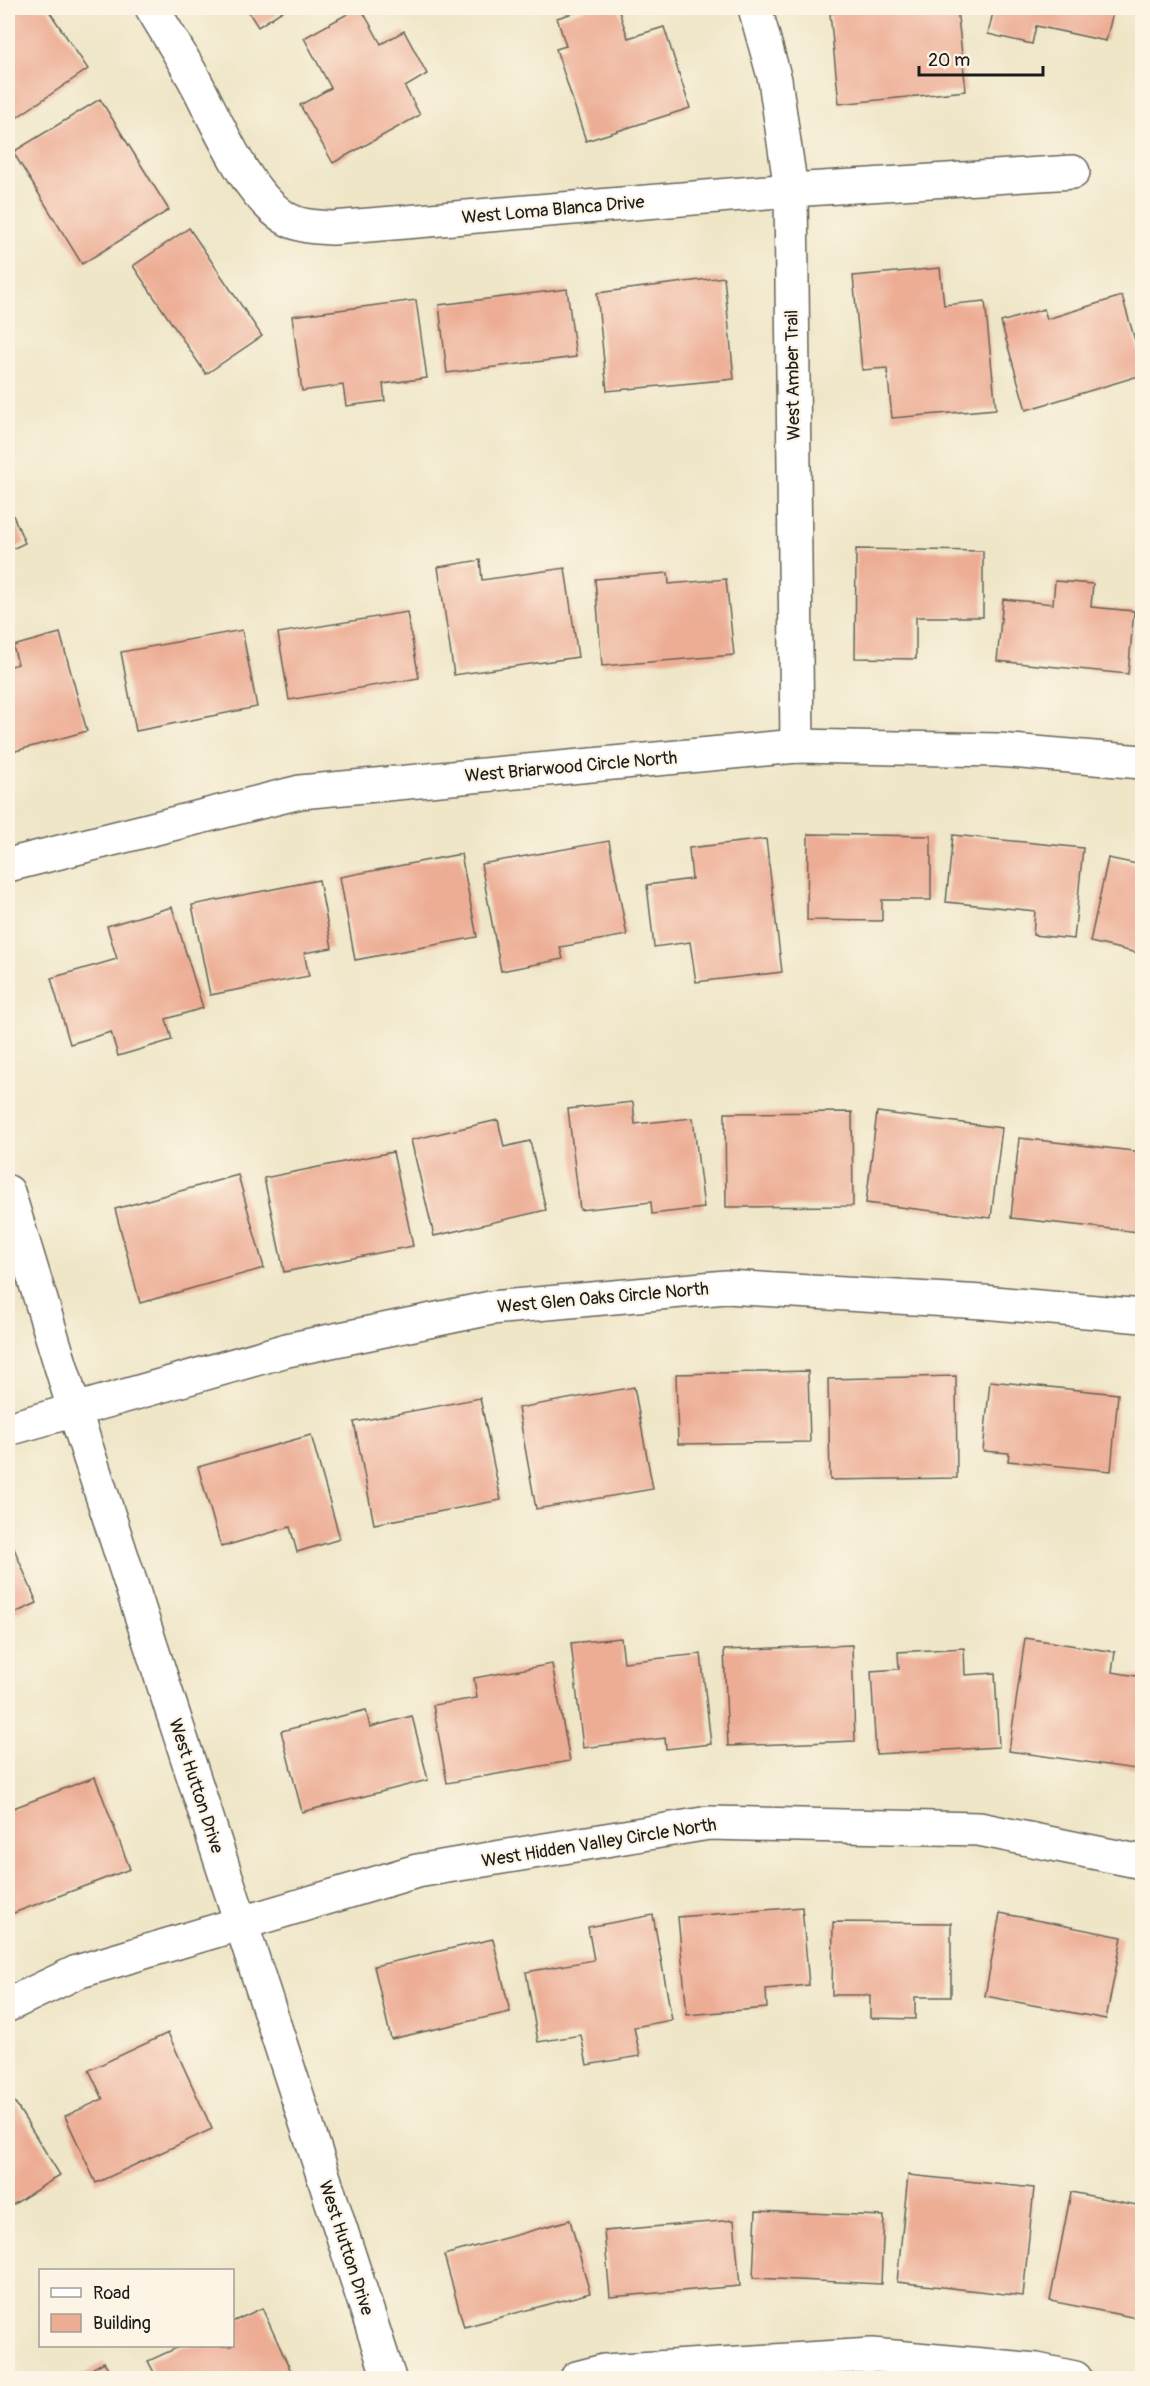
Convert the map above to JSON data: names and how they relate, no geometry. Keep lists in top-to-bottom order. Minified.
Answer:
{"streets":{"street":["West Loma Blanca Drive","West Amber Trail","West Briarwood Circle North","West Glen Oaks Circle North","West Hutton Drive","West Hidden Valley Circle North"]},"crossings":[["West Loma Blanca Drive","West Amber Trail"],["West Amber Trail","West Briarwood Circle North"],["West Glen Oaks Circle North","West Hutton Drive"],["West Hutton Drive","West Hidden Valley Circle North"]],"legend":["Road","Building"],"scale_bar":"20 m"}
